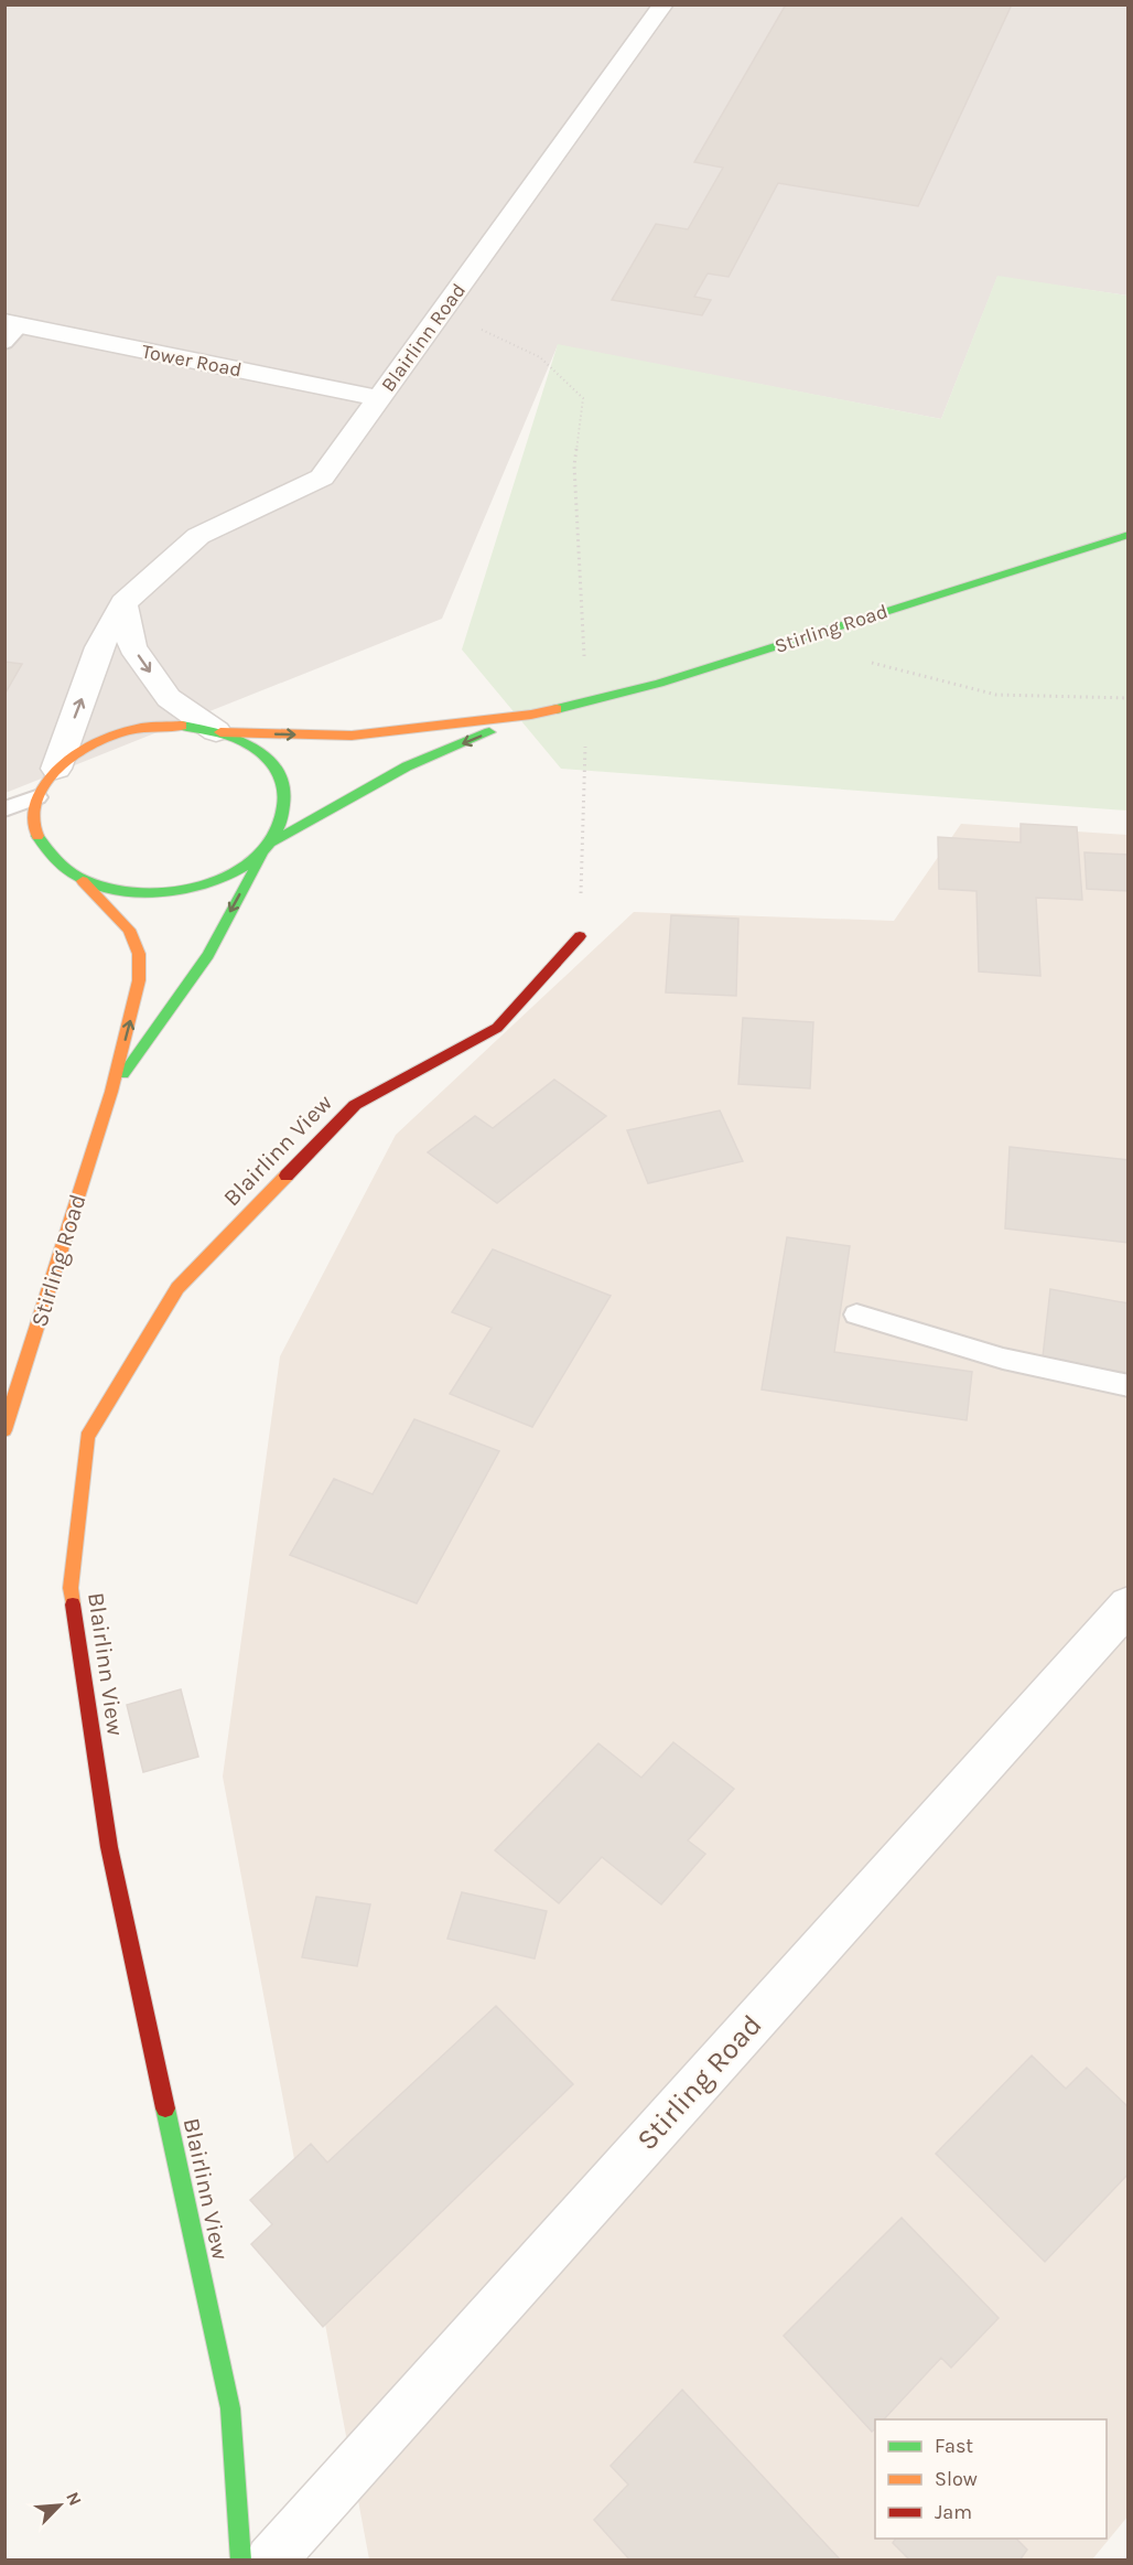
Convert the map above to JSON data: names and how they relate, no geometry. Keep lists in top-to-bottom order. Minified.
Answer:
{"streets":{"main road":["Stirling Road","Blairlinn View"],"street":["Blairlinn Road","Tower Road"]},"crossings":[["Blairlinn Road","Tower Road"],["Blairlinn Road","Stirling Road"]],"legend":["Fast","Slow","Jam"],"north":"top right"}
